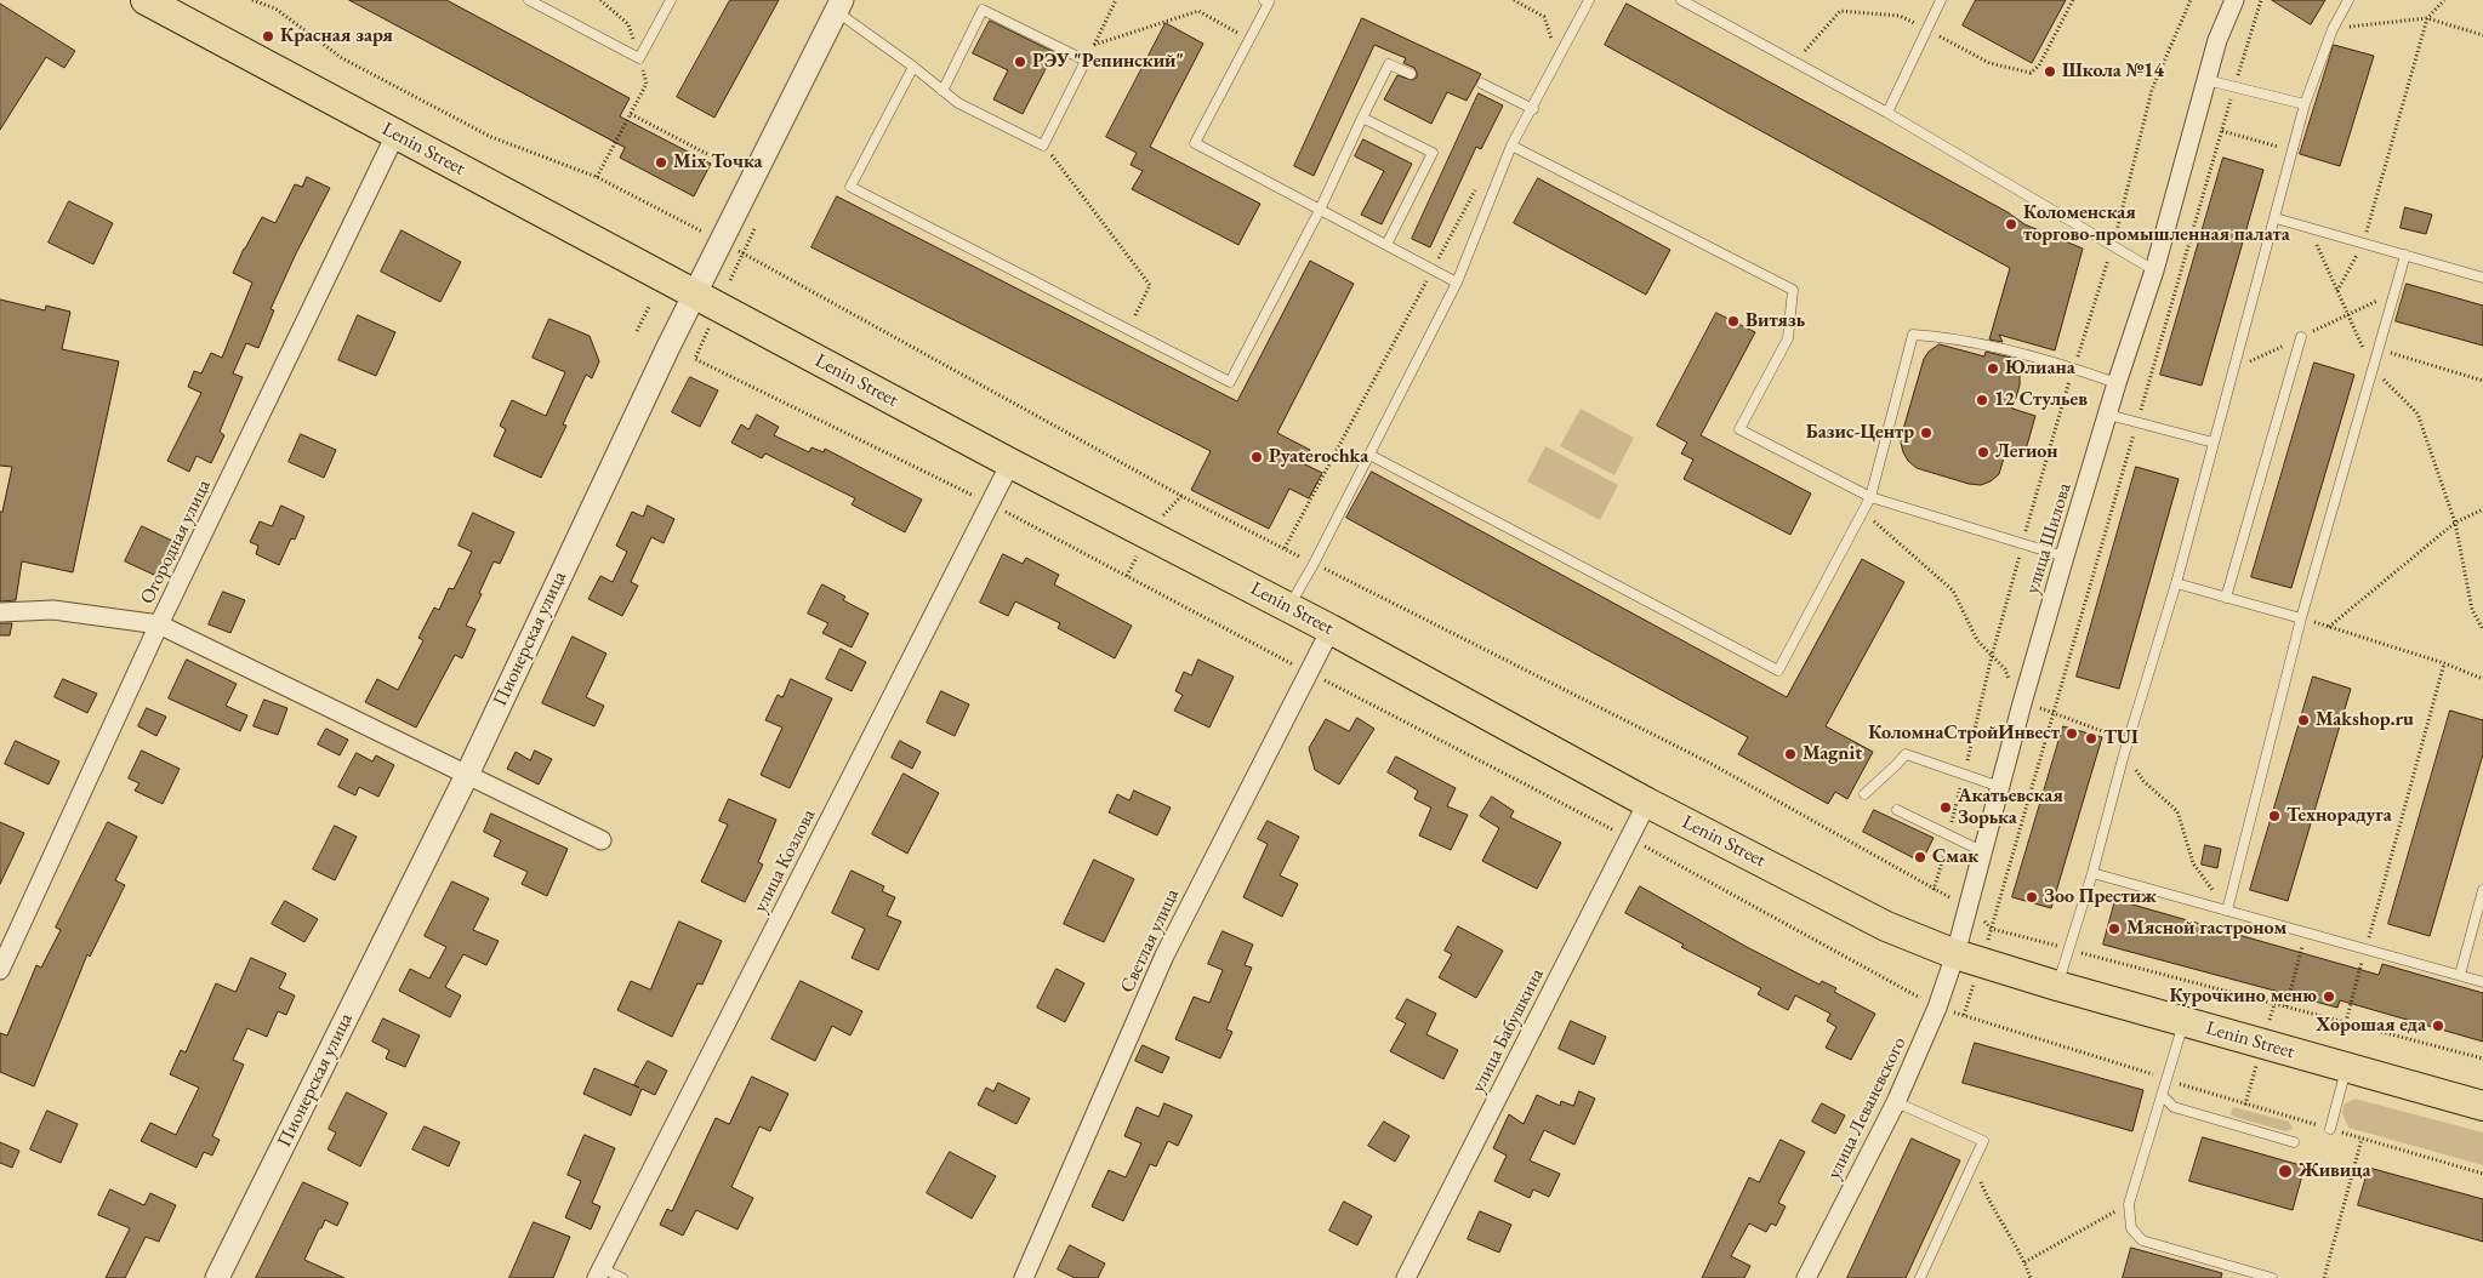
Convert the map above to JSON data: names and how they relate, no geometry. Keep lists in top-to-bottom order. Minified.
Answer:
{"streets":{"main road":["Lenin Street"],"street":["улица Шилова","Огородная улица","Пионерская улица","улица Козлова","Светлая улица","улица Бабушкина","улица Леваневского"]},"crossings":[["Lenin Street","улица Шилова"],["Lenin Street","Огородная улица"],["Lenin Street","Пионерская улица"],["Lenin Street","улица Козлова"],["Lenin Street","Светлая улица"],["Lenin Street","улица Бабушкина"],["Lenin Street","улица Леваневского"],["улица Шилова","улица Леваневского"]],"places":["Красная заря","РЭУ \"Репинский\"","Школа №14","Mix Точка","Коломенская торгово-промышленная палата","Витязь","Юлиана","12 Стульев","Базис-Центр","Легион","Pyaterochka","Makshop.ru","КоломнаСтройИнвест","TUI","Magnit","Акатьевская Зорька","Технорадуга","Смак","Зоо Престиж","Мясной гастроном","Курочкино меню","Хорошая еда","Живица"]}
